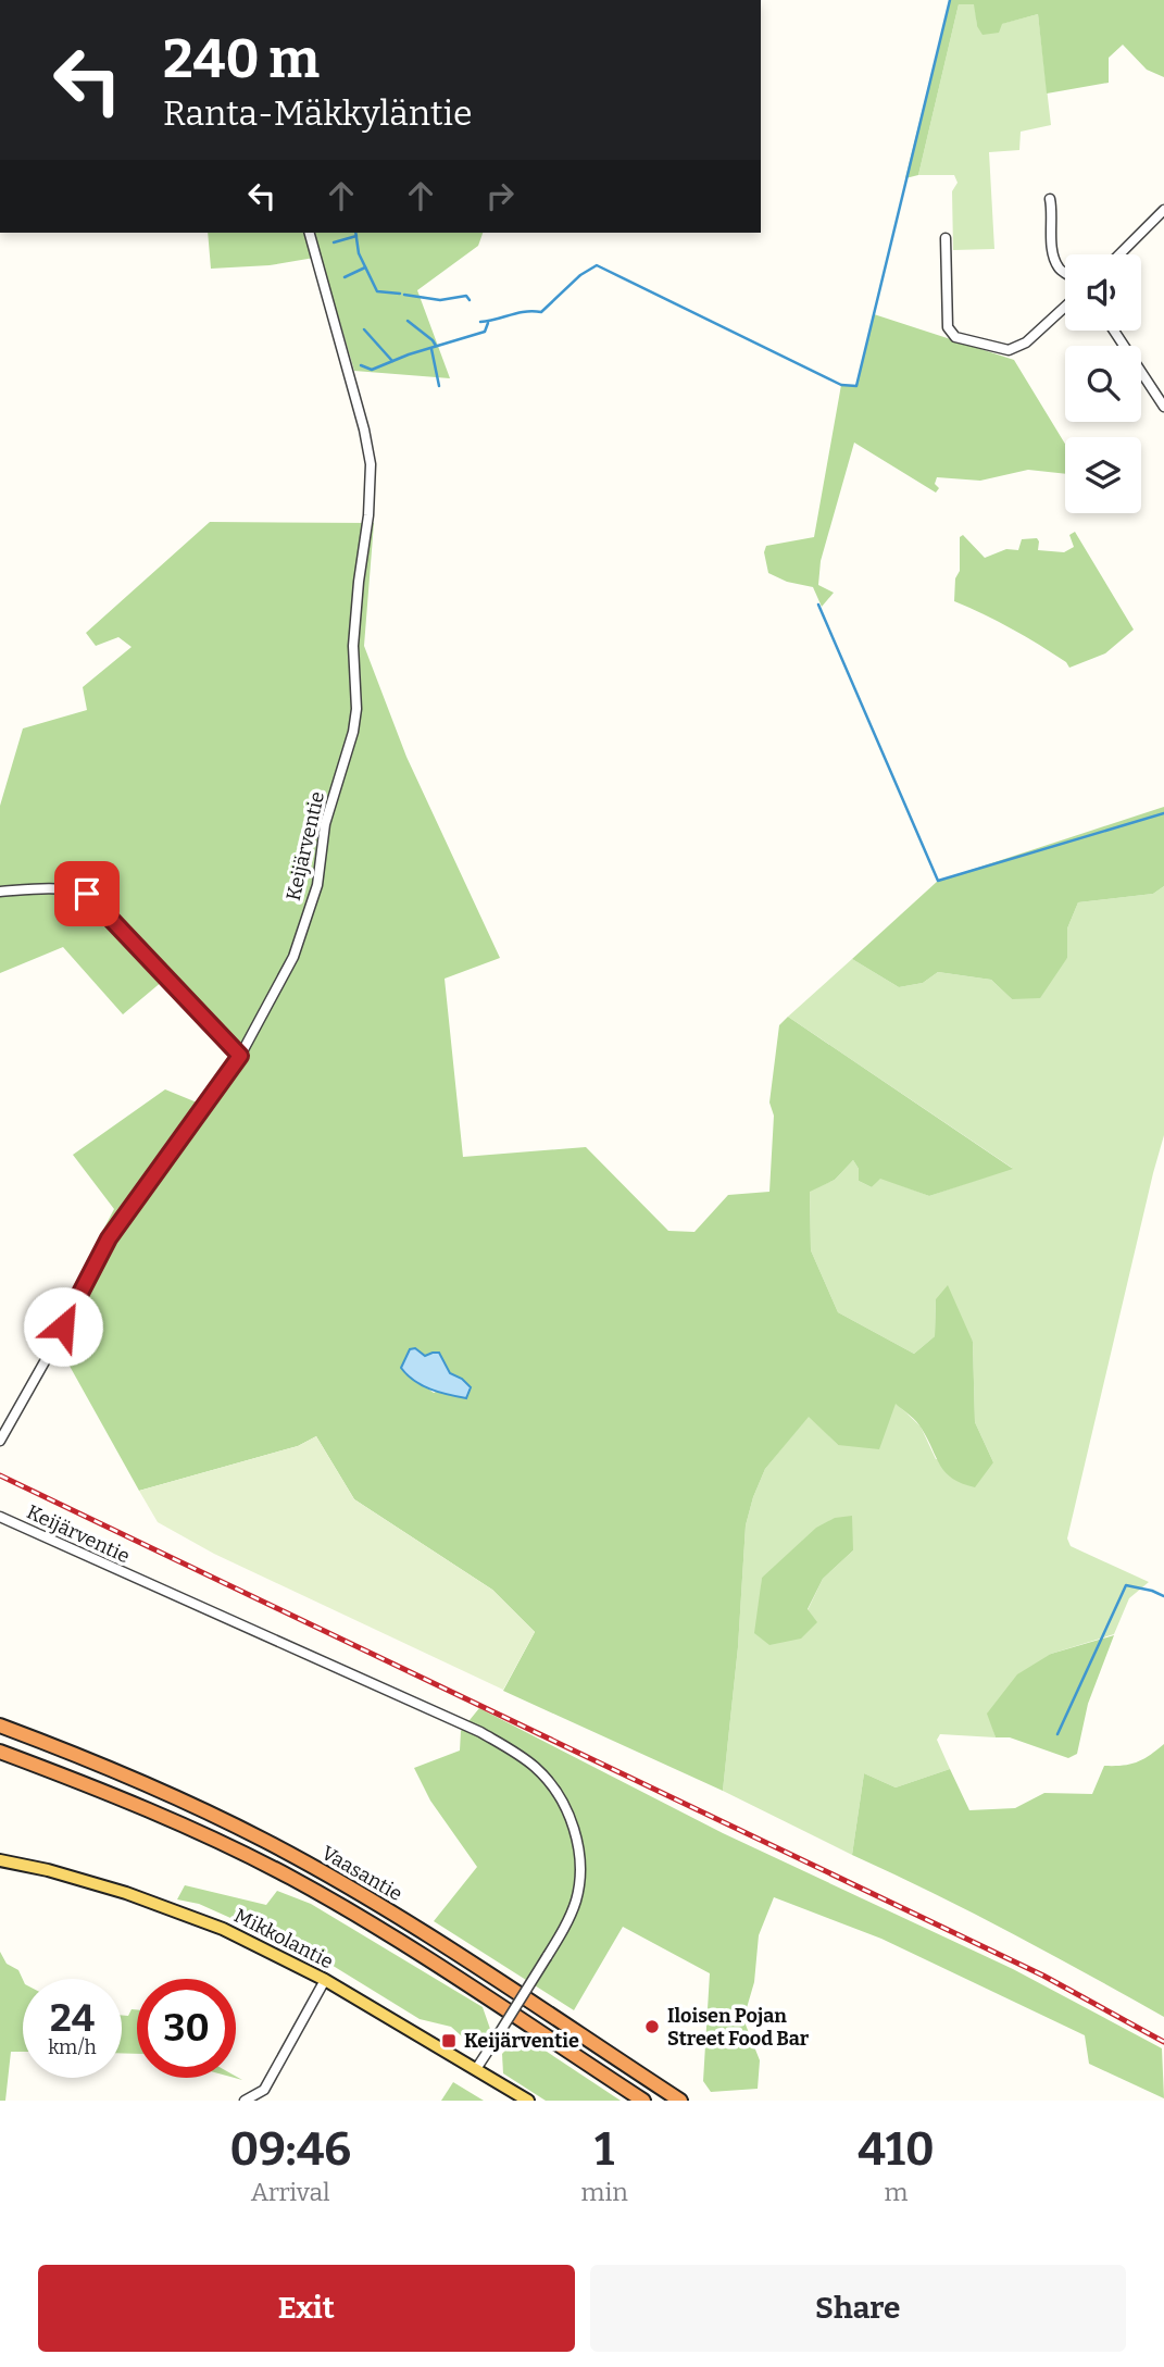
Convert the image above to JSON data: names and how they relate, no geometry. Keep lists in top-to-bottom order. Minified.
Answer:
{"streets":{"highway":["Vaasantie"],"main road":["Mikkolantie"],"street":["Keijärventie"]},"crossings":[["Keijärventie","Mikkolantie"]],"places":{"other":["Iloisen Pojan Street Food Bar"],"transit":["Keijärventie"]},"page":{"turn":["240 m","Ranta-Mäkkyläntie"],"speed":"24 km/h","limit":"30","eta":["09:46","Arrival","1","min","410","m"],"buttons":["Exit","Share"]}}
